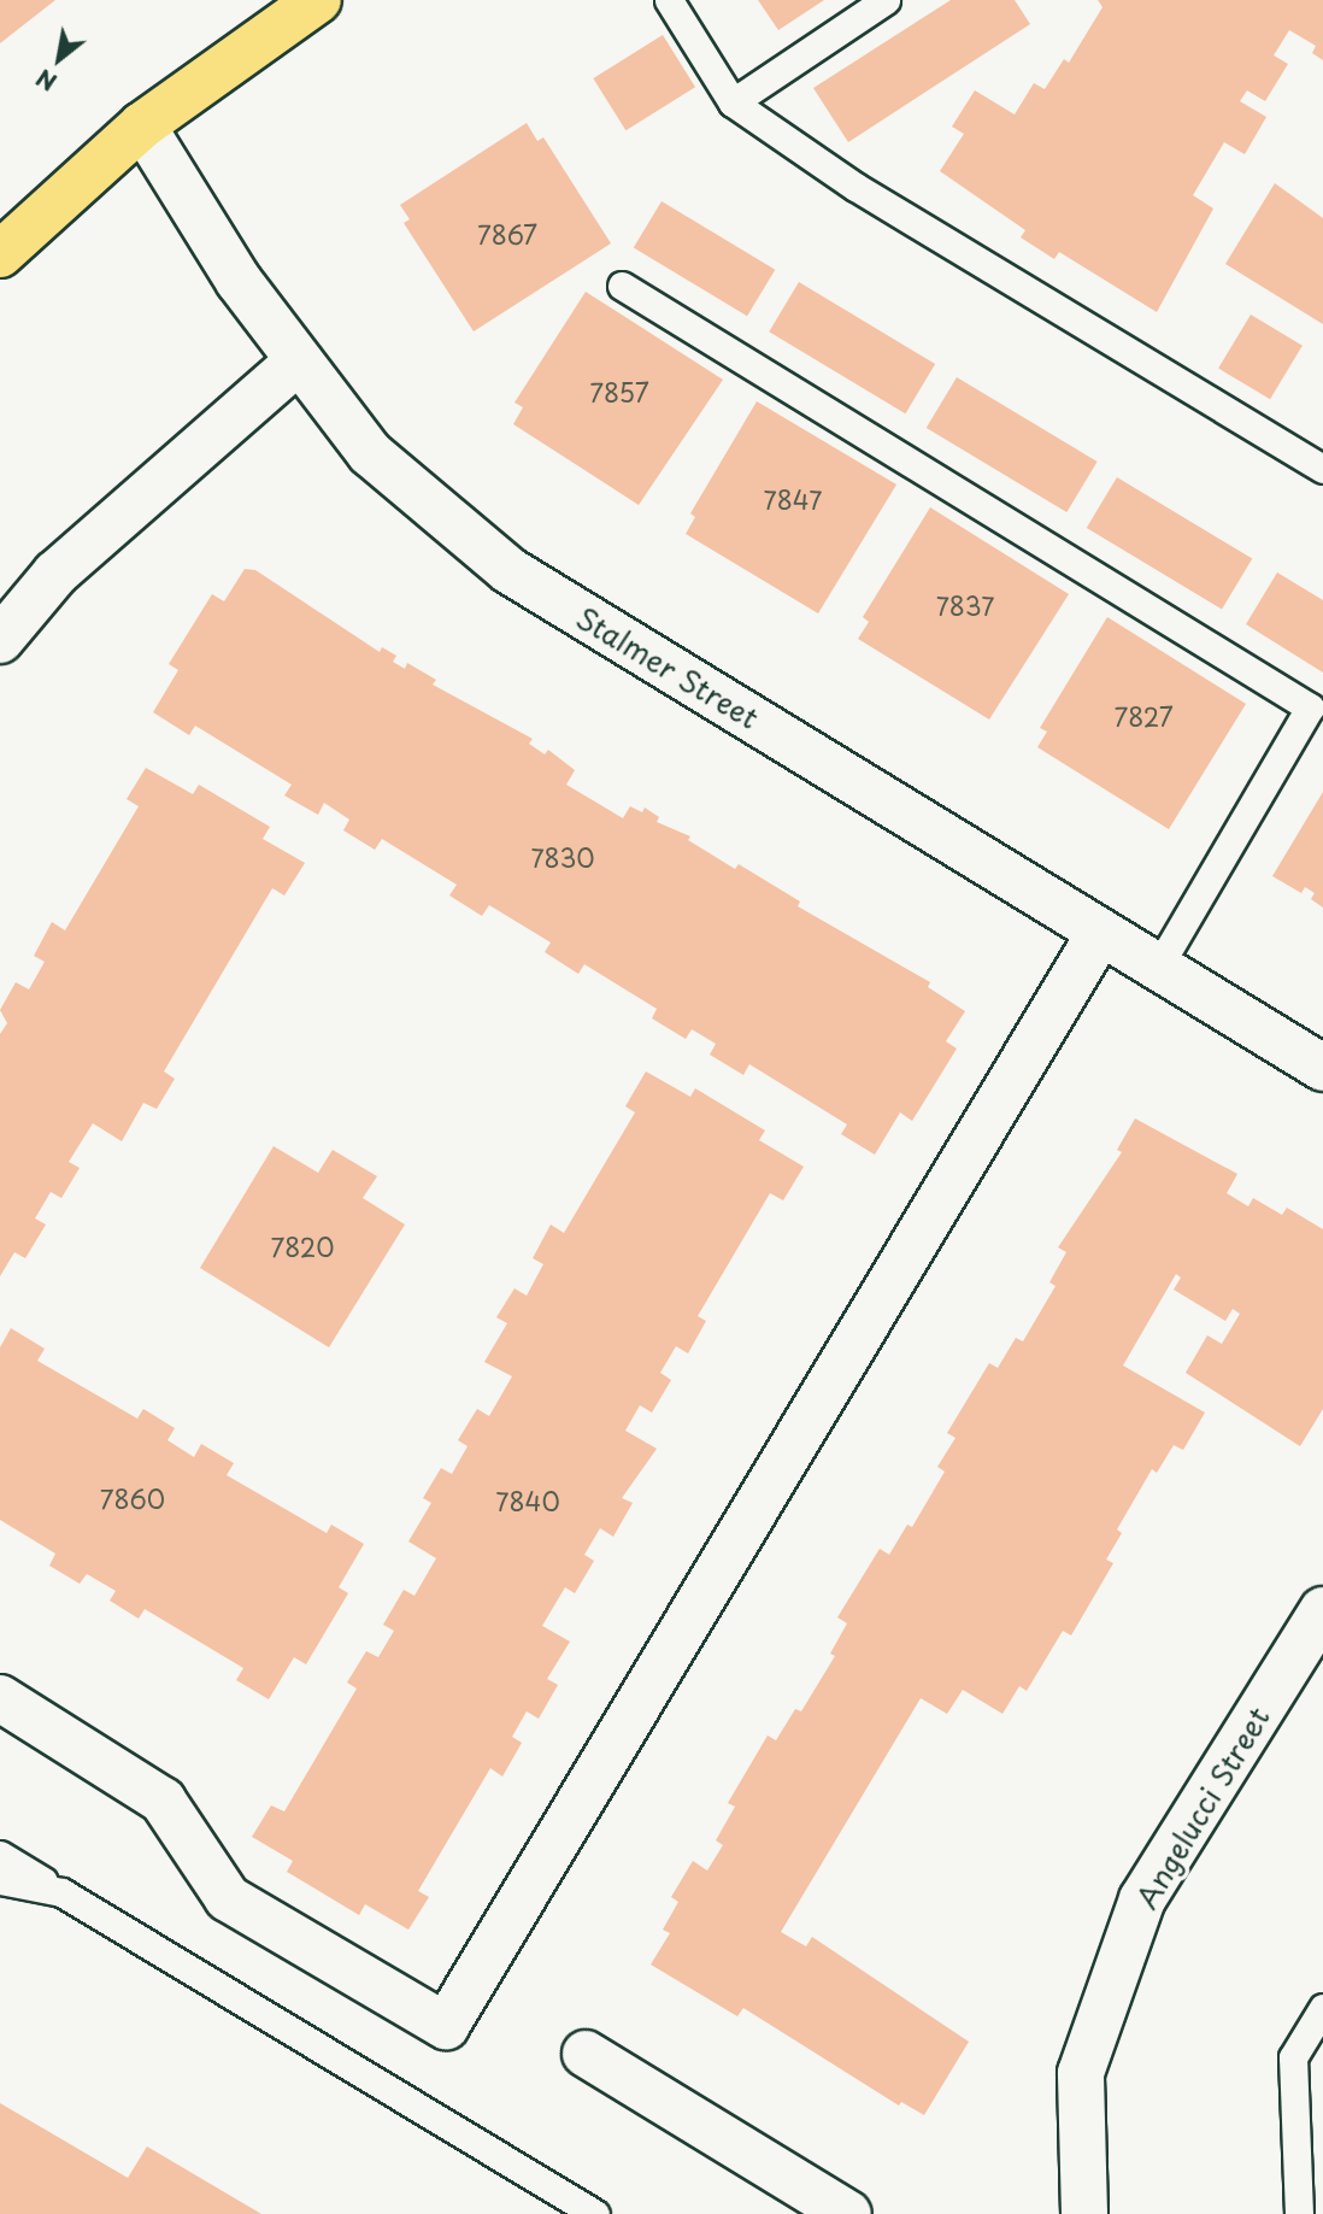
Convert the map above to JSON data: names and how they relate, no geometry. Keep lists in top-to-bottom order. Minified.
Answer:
{"streets":{"street":["Stalmer Street","Angelucci Street"]},"house_numbers":["7867","7857","7847","7837","7827","7830","7820","7860","7840"],"north":"bottom left"}
